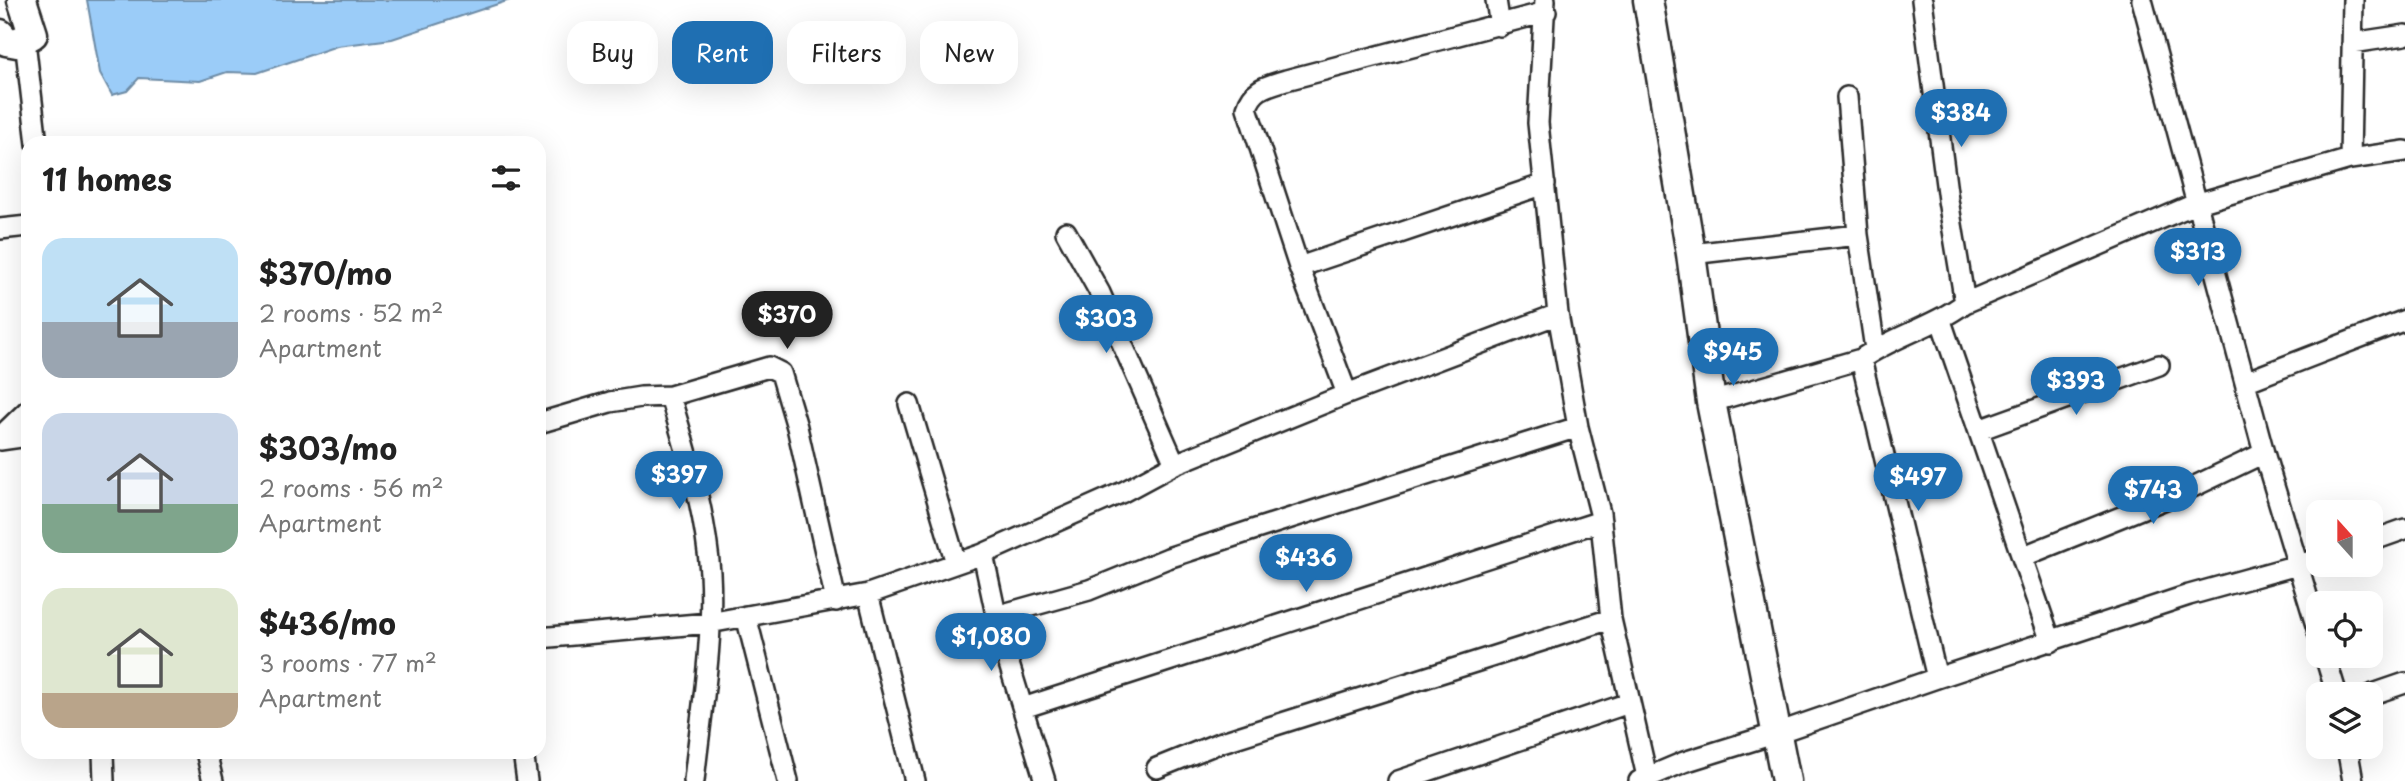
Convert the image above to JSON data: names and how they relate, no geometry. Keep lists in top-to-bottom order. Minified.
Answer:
{"north":"top","page":{"chip":["Buy","Rent","Filters","New"],"price":["$384","$313","$370","$303","$945","$393","$397","$497","$743","$436","$1,080"],"heading":"11 homes","list":[{"name":"$370/mo","note":"2 rooms · 52 m² · Apartment"},{"name":"$303/mo","note":"2 rooms · 56 m² · Apartment"},{"name":"$436/mo","note":"3 rooms · 77 m² · Apartment"}]}}
